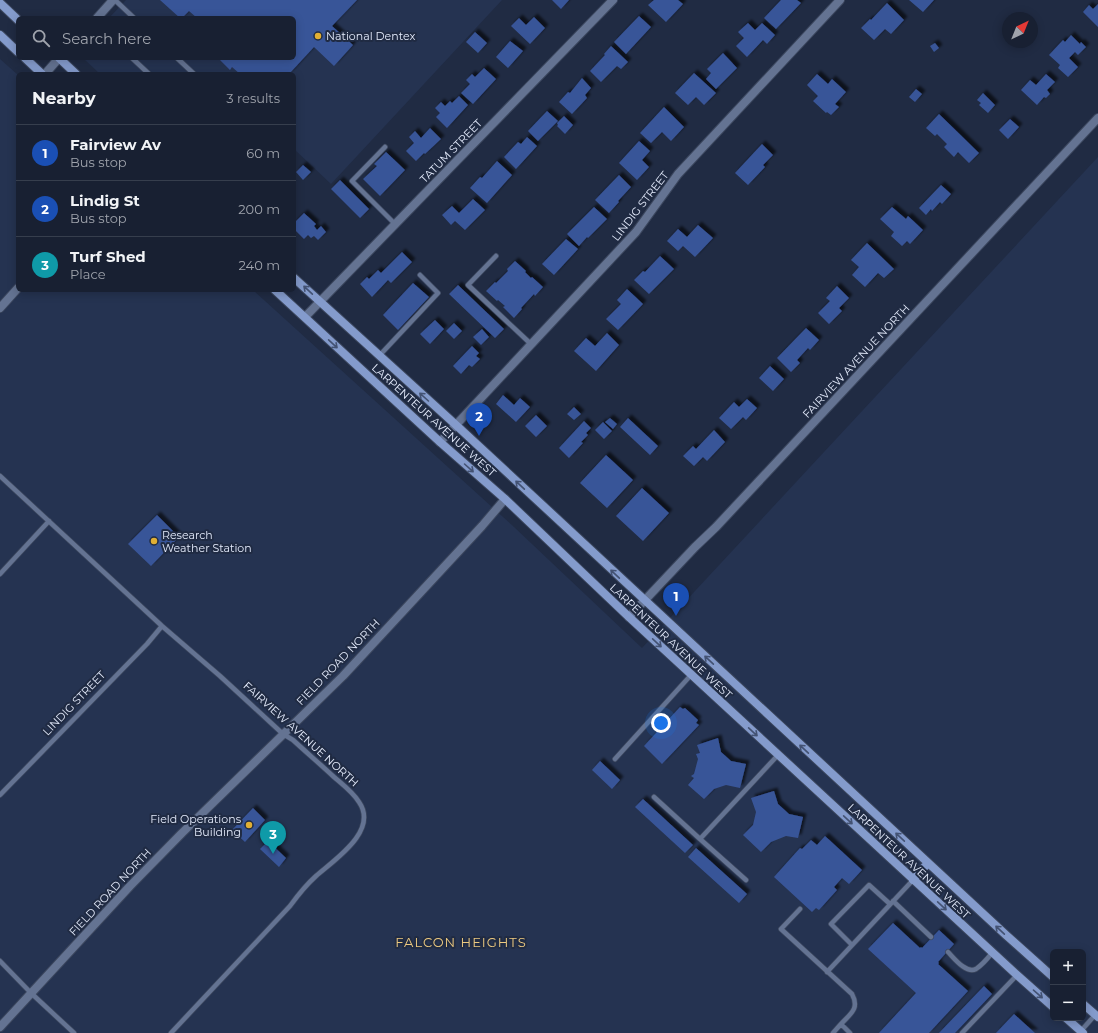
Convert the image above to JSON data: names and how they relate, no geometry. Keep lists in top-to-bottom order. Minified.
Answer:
{"streets":{"main road":["LARPENTEUR AVENUE WEST"],"street":["TATUM STREET","LINDIG STREET","FAIRVIEW AVENUE NORTH","FIELD ROAD NORTH"]},"crossings":[["TATUM STREET","LARPENTEUR AVENUE WEST"],["LINDIG STREET","FAIRVIEW AVENUE NORTH"],["LINDIG STREET","LARPENTEUR AVENUE WEST"],["FAIRVIEW AVENUE NORTH","LARPENTEUR AVENUE WEST"],["FAIRVIEW AVENUE NORTH","FIELD ROAD NORTH"],["LARPENTEUR AVENUE WEST","FIELD ROAD NORTH"]],"districts":["FALCON HEIGHTS"],"places":["National Dentex","Research Weather Station","Field Operations Building"],"north":"top right","page":{"search":"Search here","heading":["Nearby","3 results"],"list":[{"mark":"1","name":"Fairview Av","note":"Bus stop","value":"60 m"},{"mark":"2","name":"Lindig St","note":"Bus stop","value":"200 m"},{"mark":"3","name":"Turf Shed","note":"Place","value":"240 m"}],"pins":["2","1","3"],"map_buttons":["+","−"]}}
